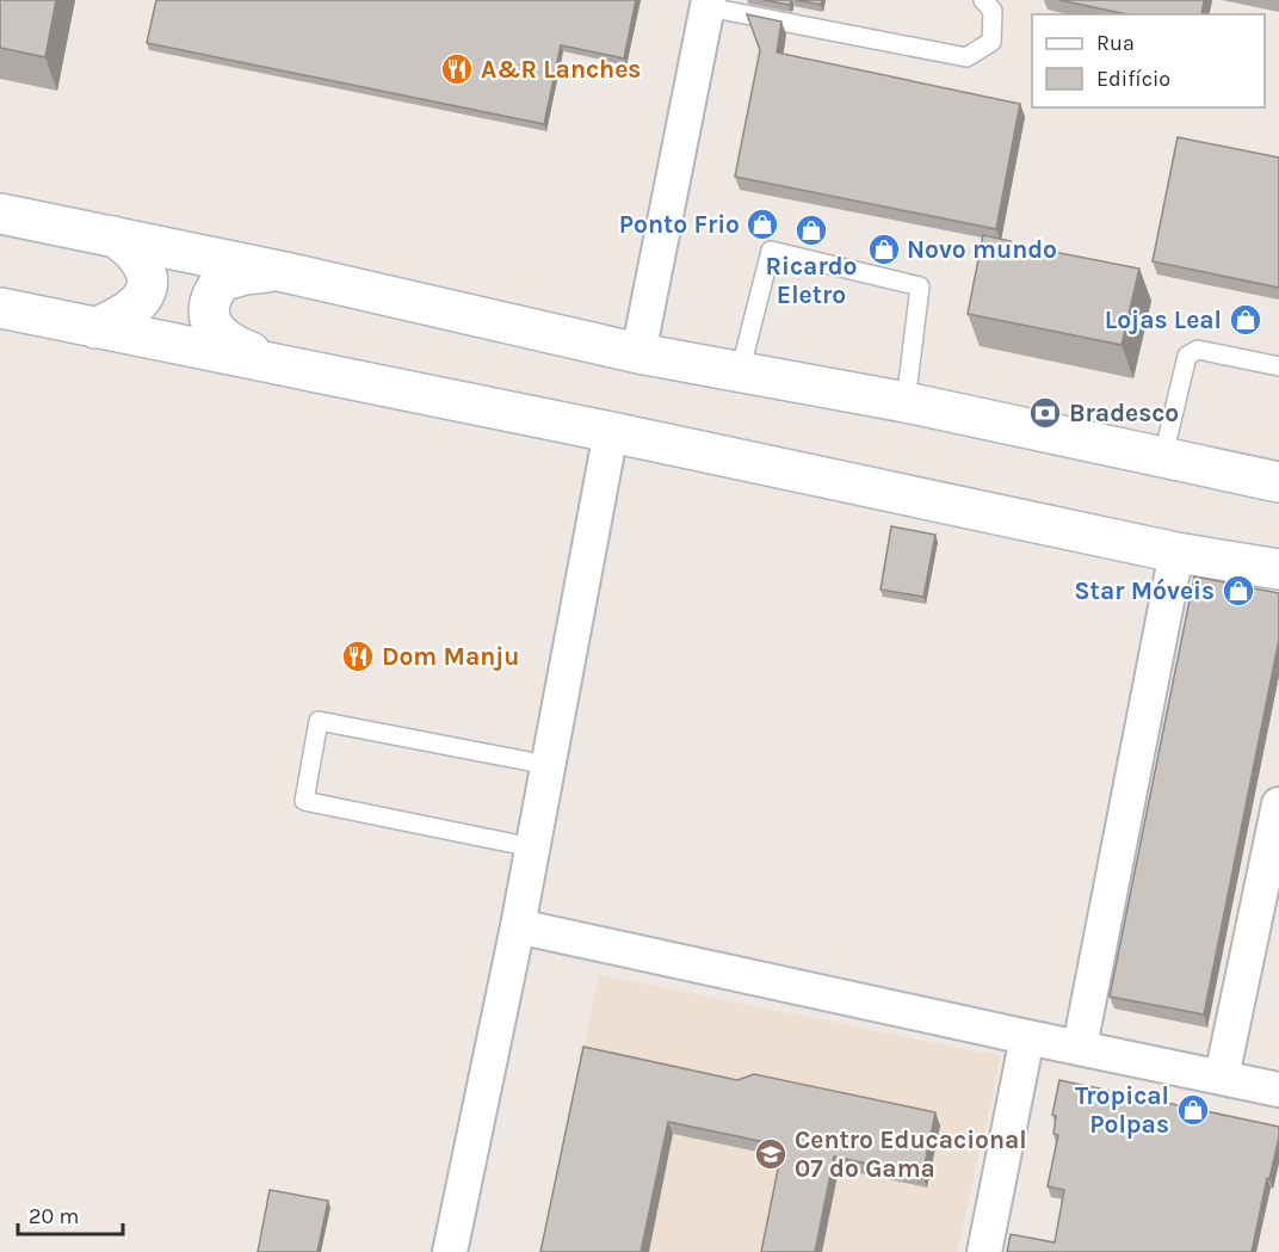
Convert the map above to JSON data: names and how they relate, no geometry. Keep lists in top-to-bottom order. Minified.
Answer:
{"places":{"restaurant":["A&R Lanches","Dom Manju"],"shop":["Ponto Frio","Ricardo Eletro","Novo mundo","Lojas Leal","Star Móveis","Tropical Polpas"],"bank":["Bradesco"],"school or university":["Centro Educacional 07 do Gama"]},"legend":["Rua","Edifício"],"scale_bar":"20 m"}
